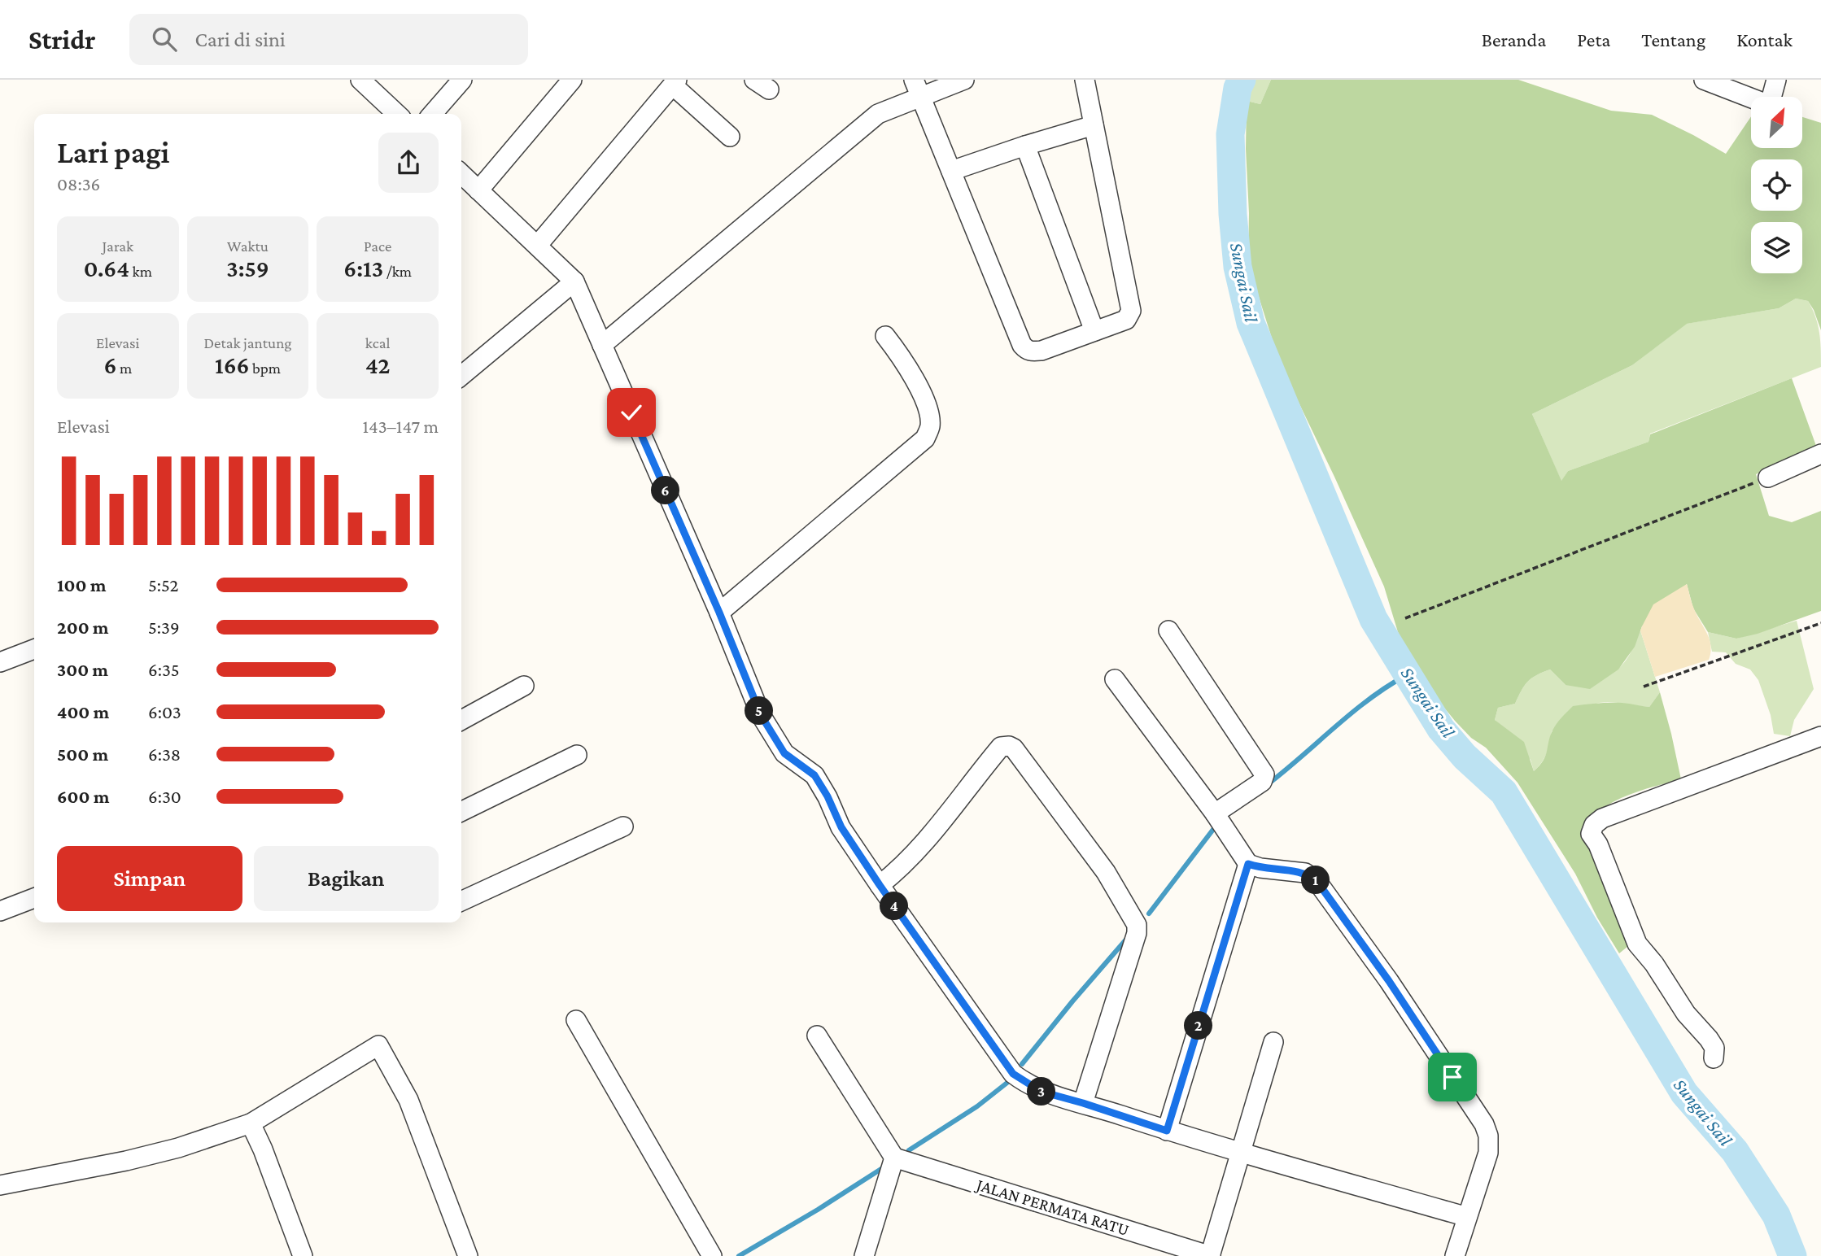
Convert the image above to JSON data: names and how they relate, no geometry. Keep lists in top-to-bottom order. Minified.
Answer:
{"streets":{"street":["JALAN PERMATA RATU"]},"water":["Sungai Sail"],"north":"top right","page":{"header":"Stridr","search":"Cari di sini","nav":["Beranda","Peta","Tentang","Kontak"],"heading":["Lari pagi","08:36"],"stats":[["Jarak","0.64 km"],["Waktu","3:59"],["Pace","6:13 /km"],["Elevasi","6 m"],["Detak jantung","166 bpm"],["kcal","42"]],"chart":["Elevasi","143–147 m"],"pins":["6","5","1","4","2","3"],"list":[{"name":"100 m","note":"5:52"},{"name":"200 m","note":"5:39"},{"name":"300 m","note":"6:35"},{"name":"400 m","note":"6:03"},{"name":"500 m","note":"6:38"},{"name":"600 m","note":"6:30"}],"buttons":["Simpan","Bagikan"]}}
